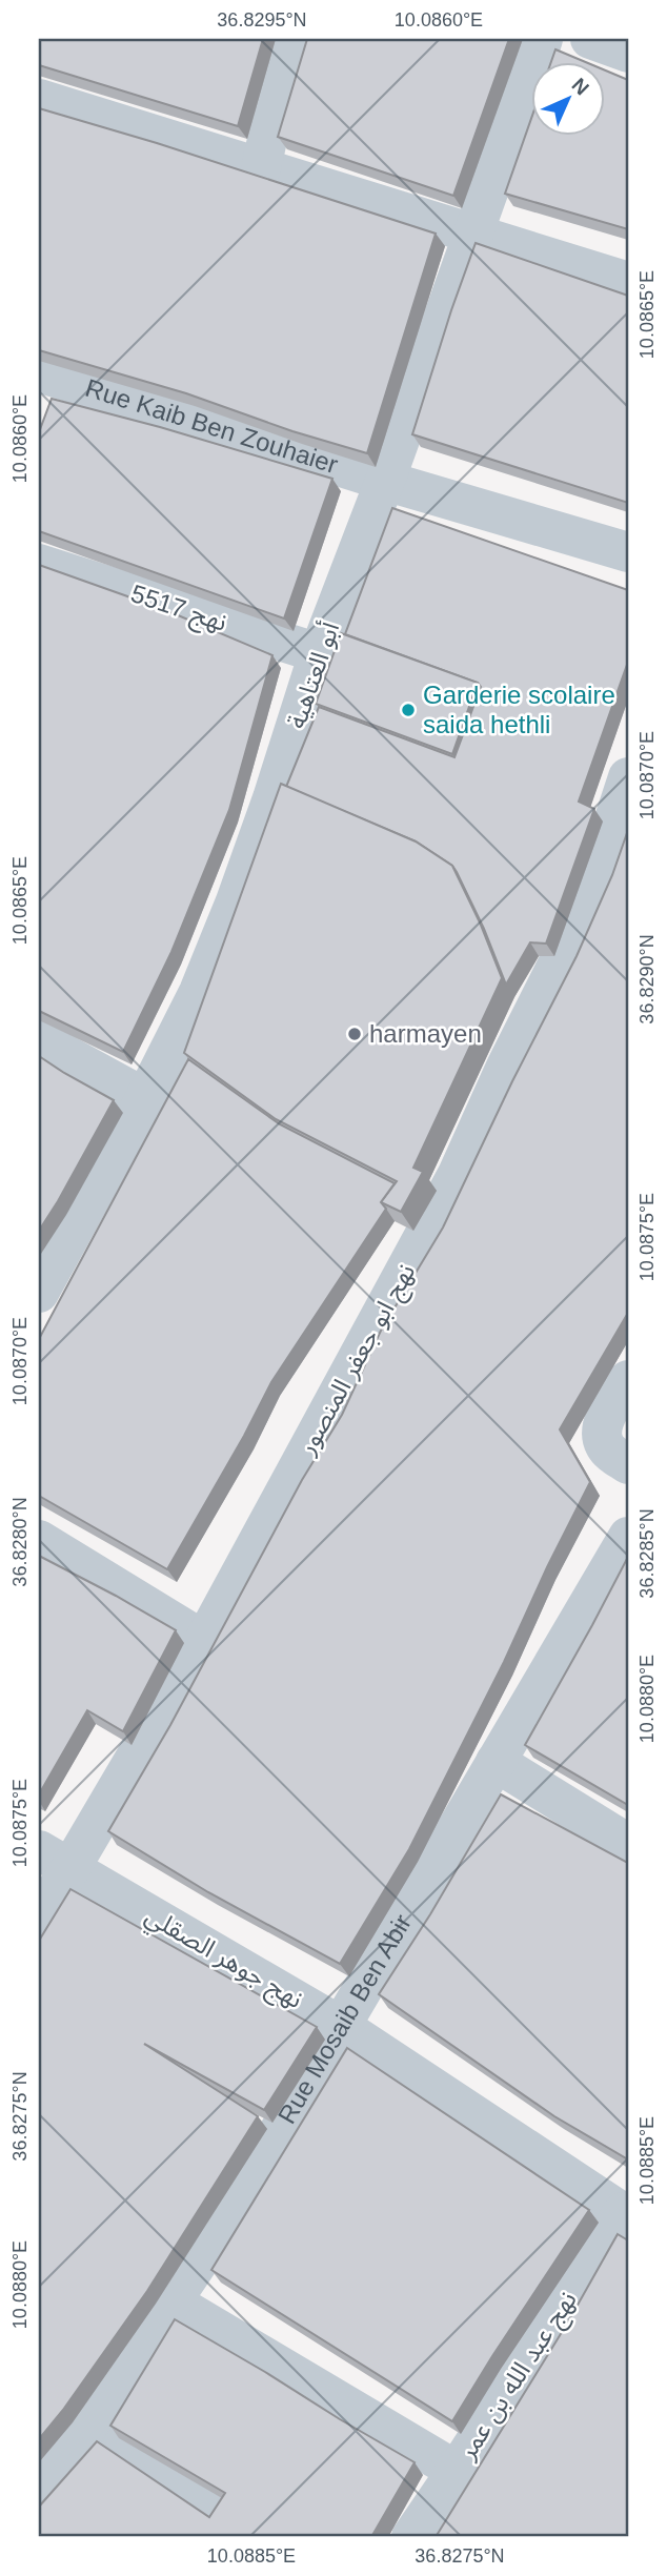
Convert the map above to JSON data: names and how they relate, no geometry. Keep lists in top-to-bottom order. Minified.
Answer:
{"streets":{"street":["Rue Kaib Ben Zouhaier","نهج 5517","أبو العتاهية","نهج ابو جعفر المنصور","نهج جوهر الصقلي","Rue Mosaib Ben Abir","نهج عبد الله بن عمر"]},"crossings":[["Rue Kaib Ben Zouhaier","أبو العتاهية"],["نهج 5517","أبو العتاهية"],["نهج ابو جعفر المنصور","نهج جوهر الصقلي"],["نهج جوهر الصقلي","Rue Mosaib Ben Abir"],["نهج جوهر الصقلي","نهج عبد الله بن عمر"]],"places":["Garderie scolaire saida hethli","harmayen"],"north":"top right","coordinates":["36.8295°N","10.0860°E","10.0865°E","10.0870°E","36.8290°N","10.0875°E","36.8280°N","36.8285°N","10.0880°E","36.8275°N","10.0885°E"]}
